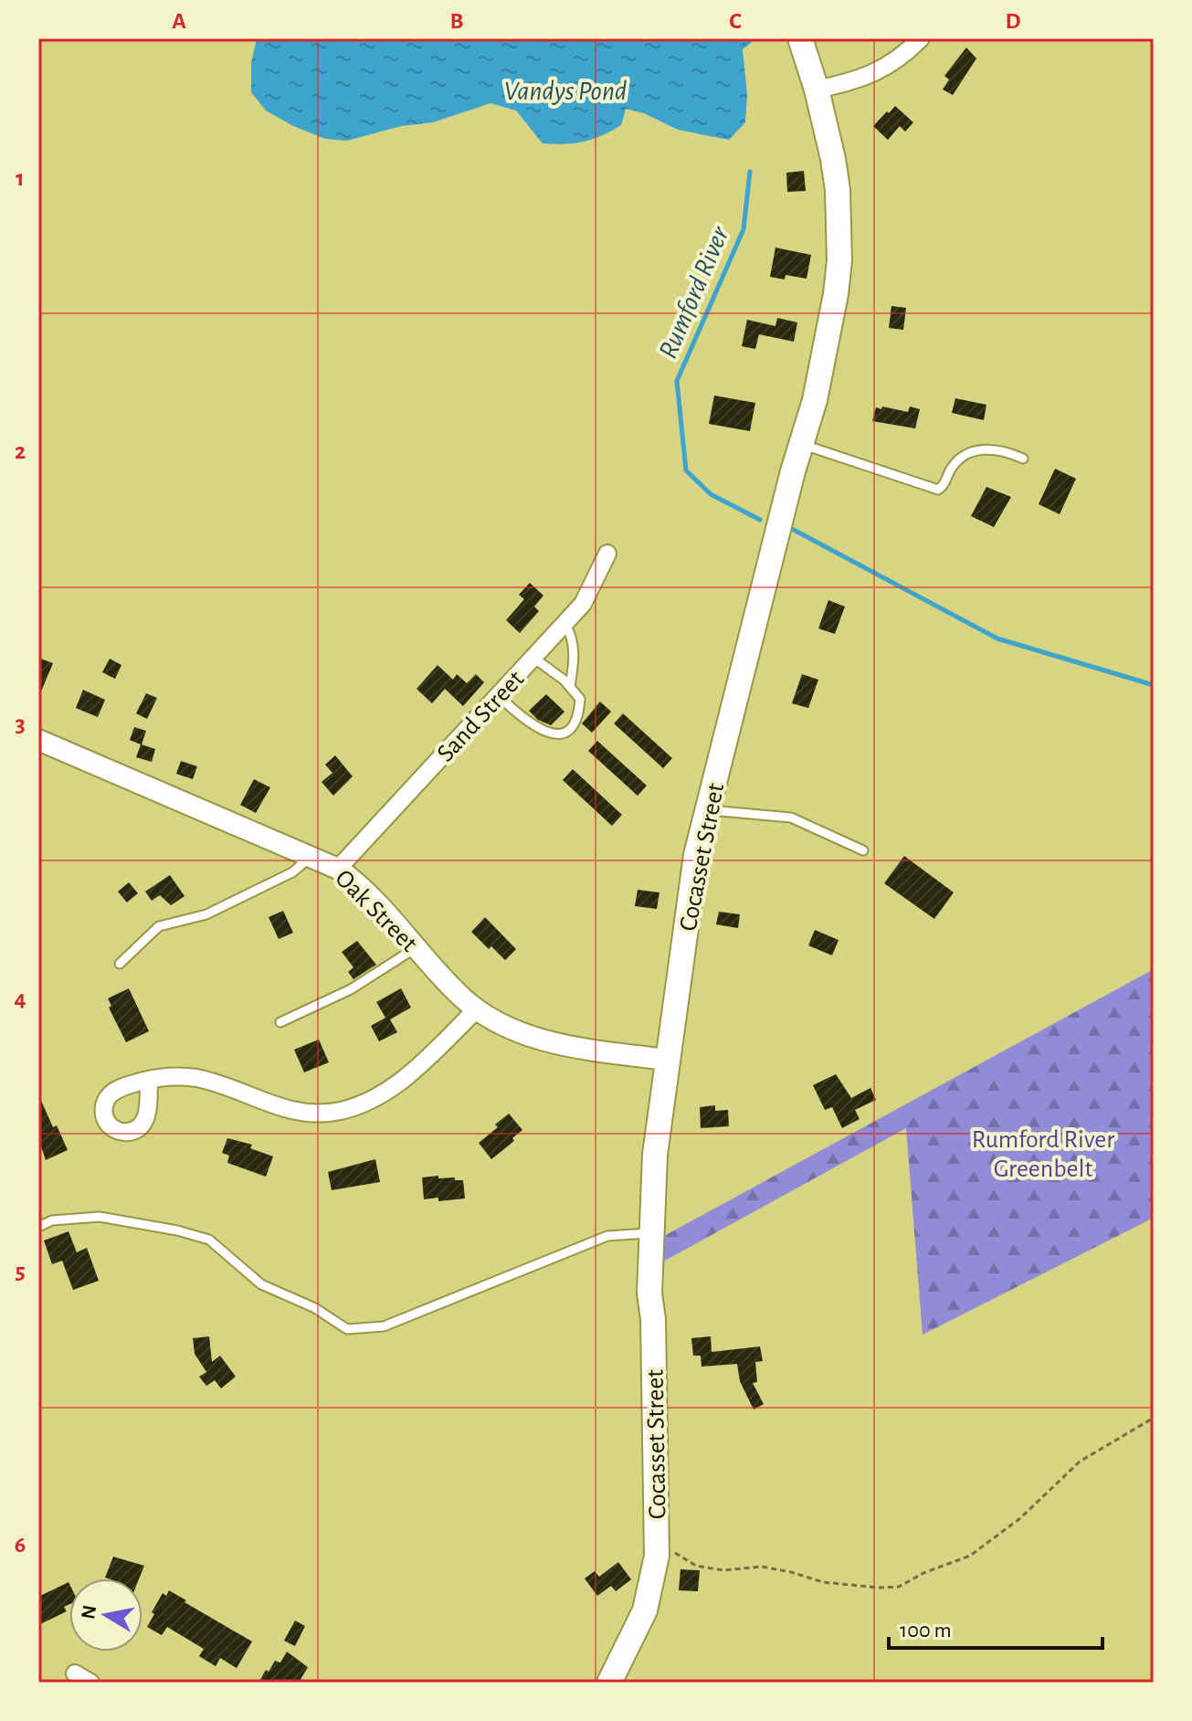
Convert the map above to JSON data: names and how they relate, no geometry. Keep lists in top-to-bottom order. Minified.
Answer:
{"streets":{"main road":["Cocasset Street"],"street":["Sand Street","Oak Street"]},"crossings":[["Sand Street","Oak Street"],["Cocasset Street","Oak Street"]],"water":["Vandys Pond","Rumford River"],"parks":["Rumford River Greenbelt"],"scale_bar":"100 m","north":"left","grid":{"columns":["A","B","C","D"],"rows":["1","2","3","4","5","6"]}}
